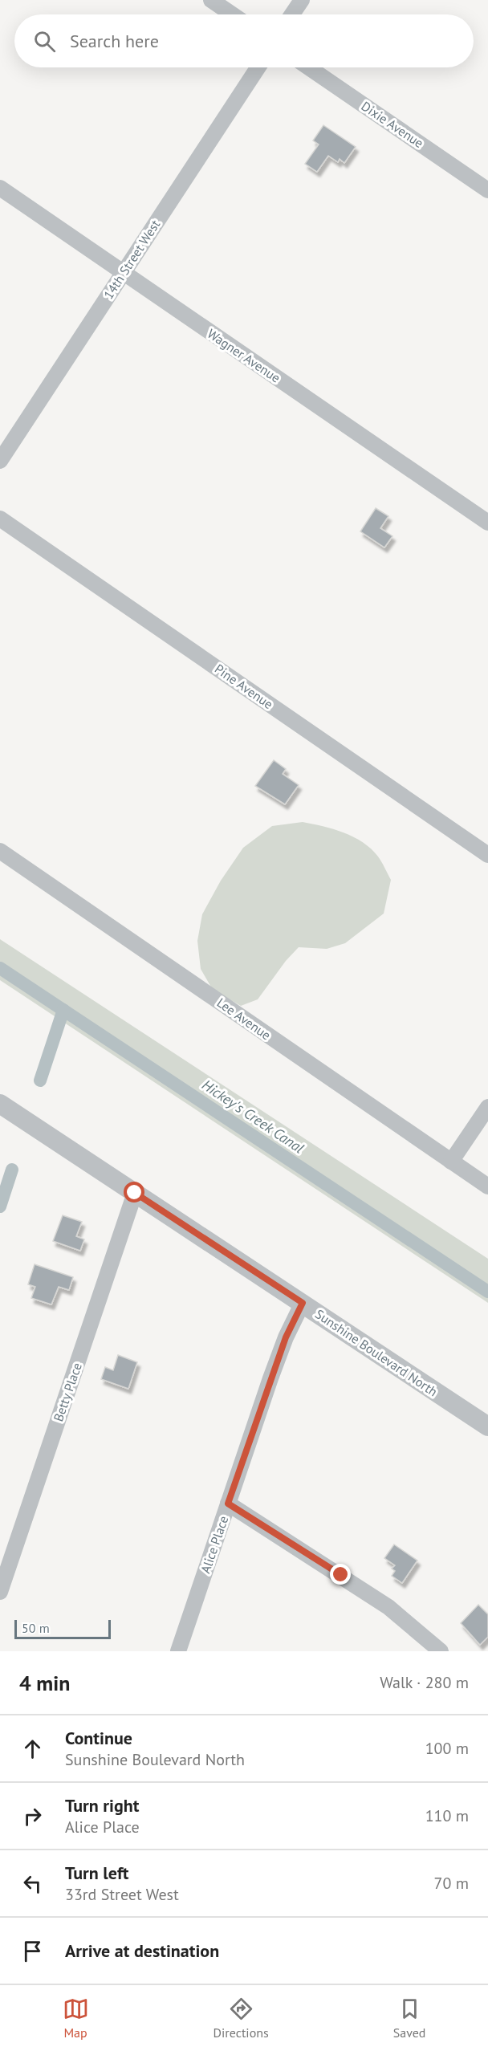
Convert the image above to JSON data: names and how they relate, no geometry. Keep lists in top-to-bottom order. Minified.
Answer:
{"streets":{"street":["Dixie Avenue","14th Street West","Wagner Avenue","Pine Avenue","Lee Avenue","Sunshine Boulevard North","Betty Place","Alice Place"]},"crossings":[["14th Street West","Wagner Avenue"],["Sunshine Boulevard North","Betty Place"],["Sunshine Boulevard North","Alice Place"]],"water":["Hickey's Creek Canal"],"scale_bar":"50 m","page":{"search":"Search here","scale":"50 m","heading":["4 min","Walk · 280 m"],"list":[["Continue","Sunshine Boulevard North","100 m"],["Turn right","Alice Place","110 m"],["Turn left","33rd Street West","70 m"],"Arrive at destination"],"nav":["Map","Directions","Saved"]}}
